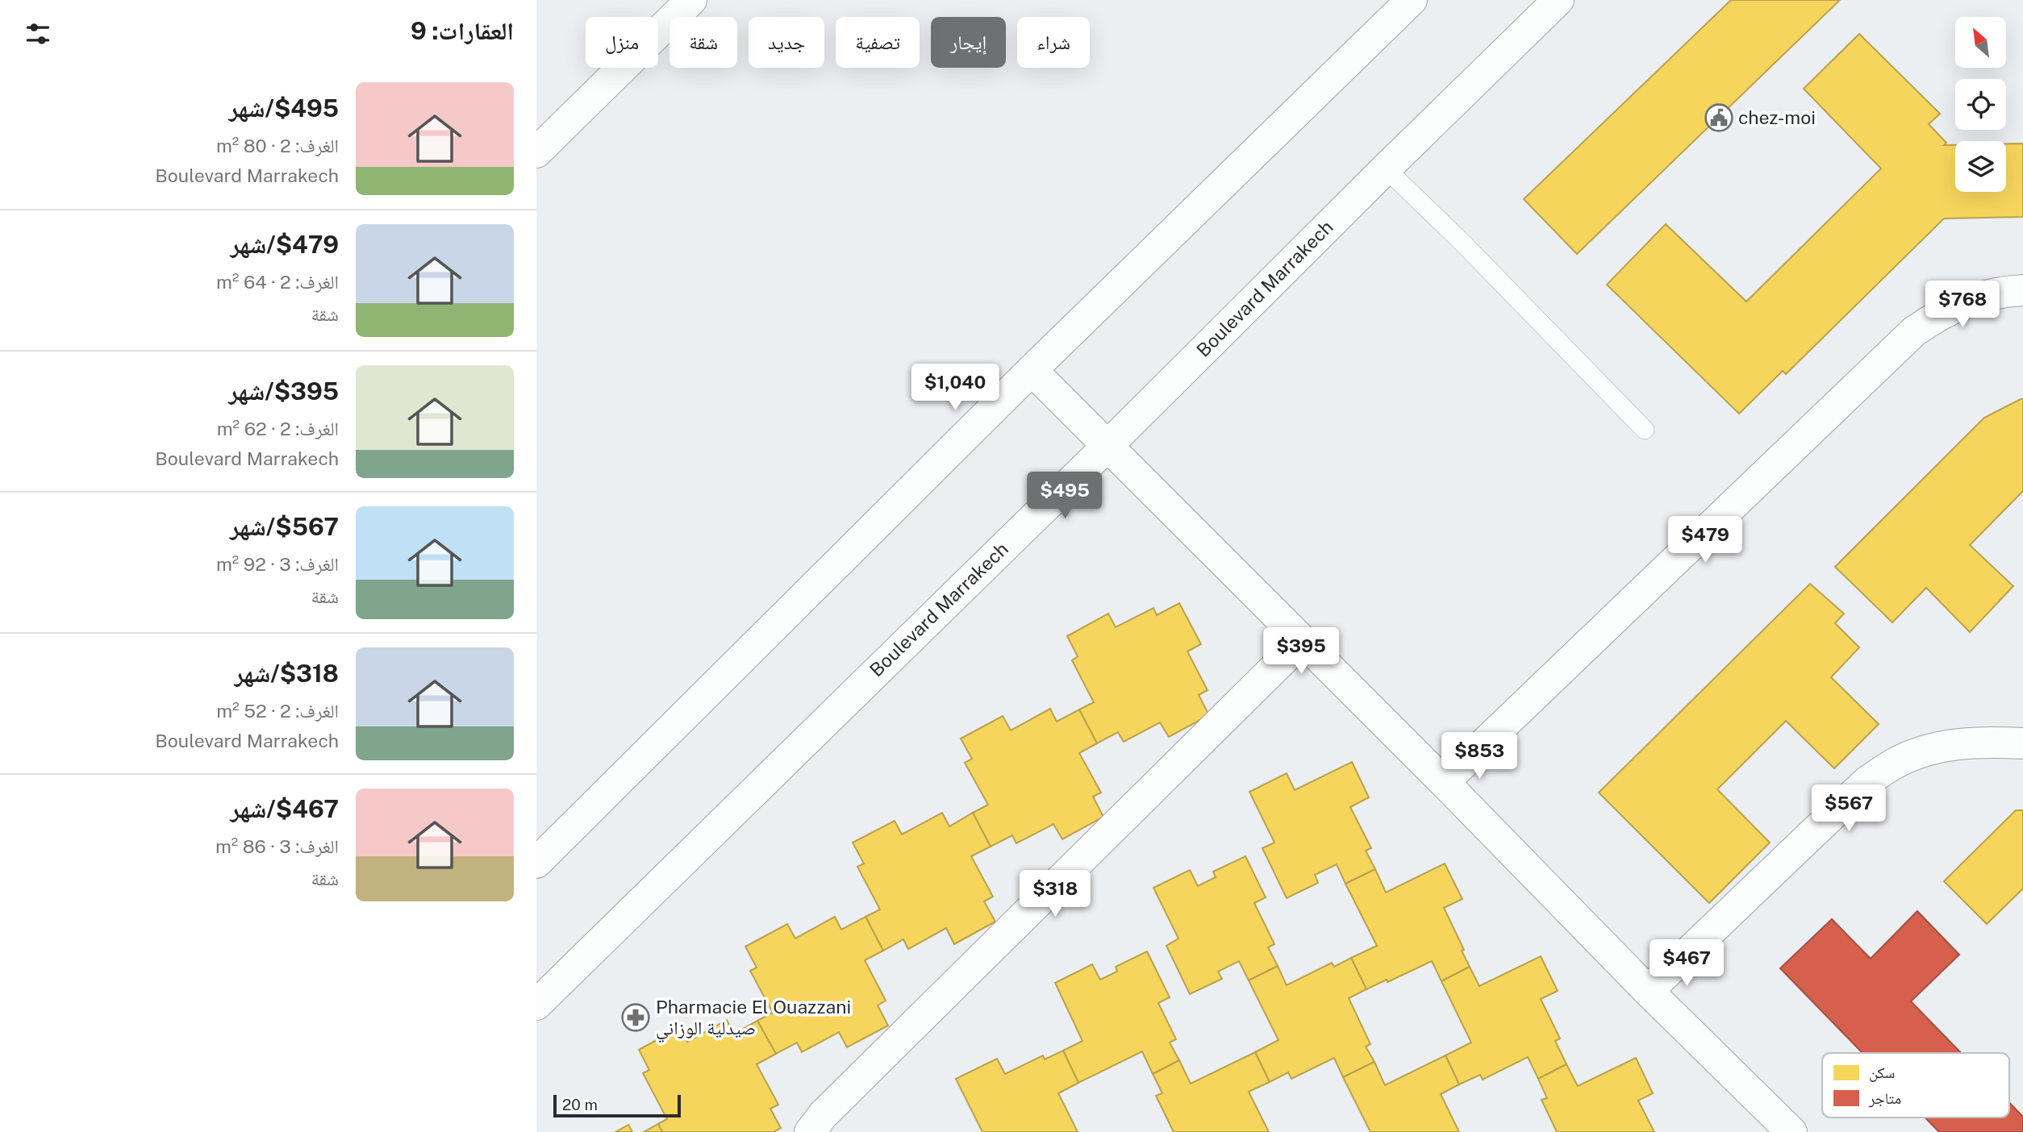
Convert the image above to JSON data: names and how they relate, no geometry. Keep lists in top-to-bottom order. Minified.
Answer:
{"streets":{"street":["Boulevard Marrakech"]},"places":{"public building":["chez-moi"],"pharmacy":["Pharmacie El Ouazzani صيدلية الوزاني"]},"legend":["سكن","متاجر"],"scale_bar":"20 m","north":"top left","page":{"heading":"العقارات: 9","chip":["شراء","إيجار","تصفية","جديد","شقة","منزل"],"list":[{"name":"$495/شهر","note":"الغرف: 2 · 80 m² · Boulevard Marrakech"},{"name":"$479/شهر","note":"الغرف: 2 · 64 m² · شقة"},{"name":"$395/شهر","note":"الغرف: 2 · 62 m² · Boulevard Marrakech"},{"name":"$567/شهر","note":"الغرف: 3 · 92 m² · شقة"},{"name":"$318/شهر","note":"الغرف: 2 · 52 m² · Boulevard Marrakech"},{"name":"$467/شهر","note":"الغرف: 3 · 86 m² · شقة"}],"price":["$768","$1,040","$495","$479","$395","$853","$567","$318","$467"],"scale":"20 m"}}
